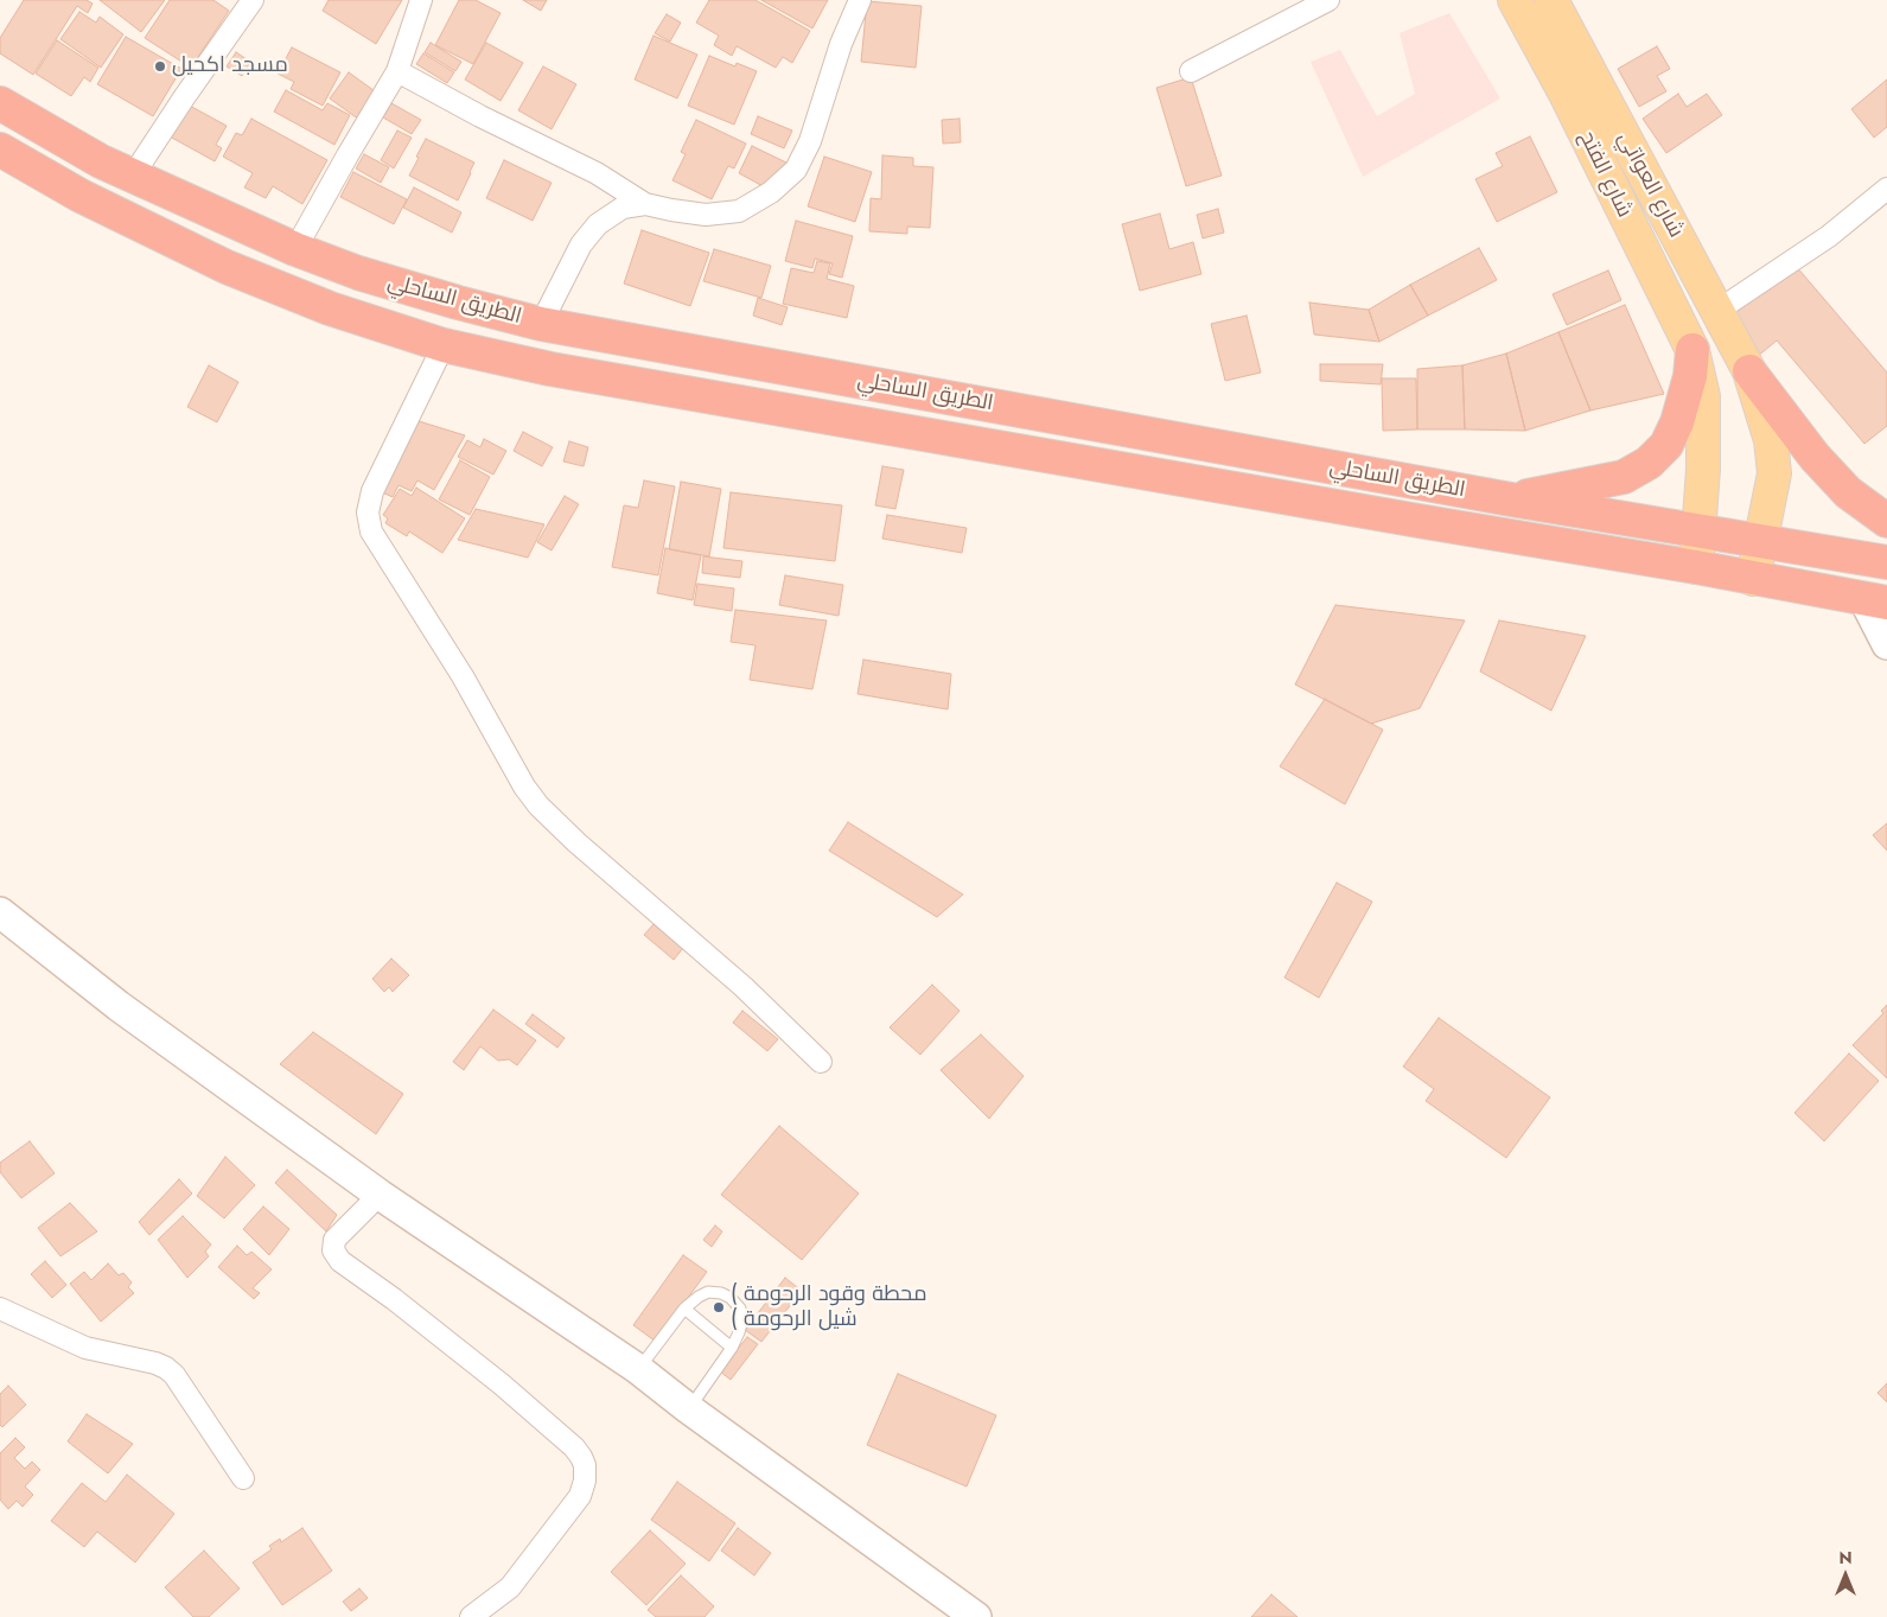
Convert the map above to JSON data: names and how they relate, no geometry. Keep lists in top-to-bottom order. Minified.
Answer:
{"streets":{"highway":["الطريق الساحلي"],"main road":["شارع الفتح","شارع العواتي"]},"crossings":[["شارع الفتح","الطريق الساحلي"],["شارع العواتي","الطريق الساحلي"]],"places":["مسجد اكحيل","( محطة وقود الرحومة ( شيل الرحومة"],"north":"top"}
